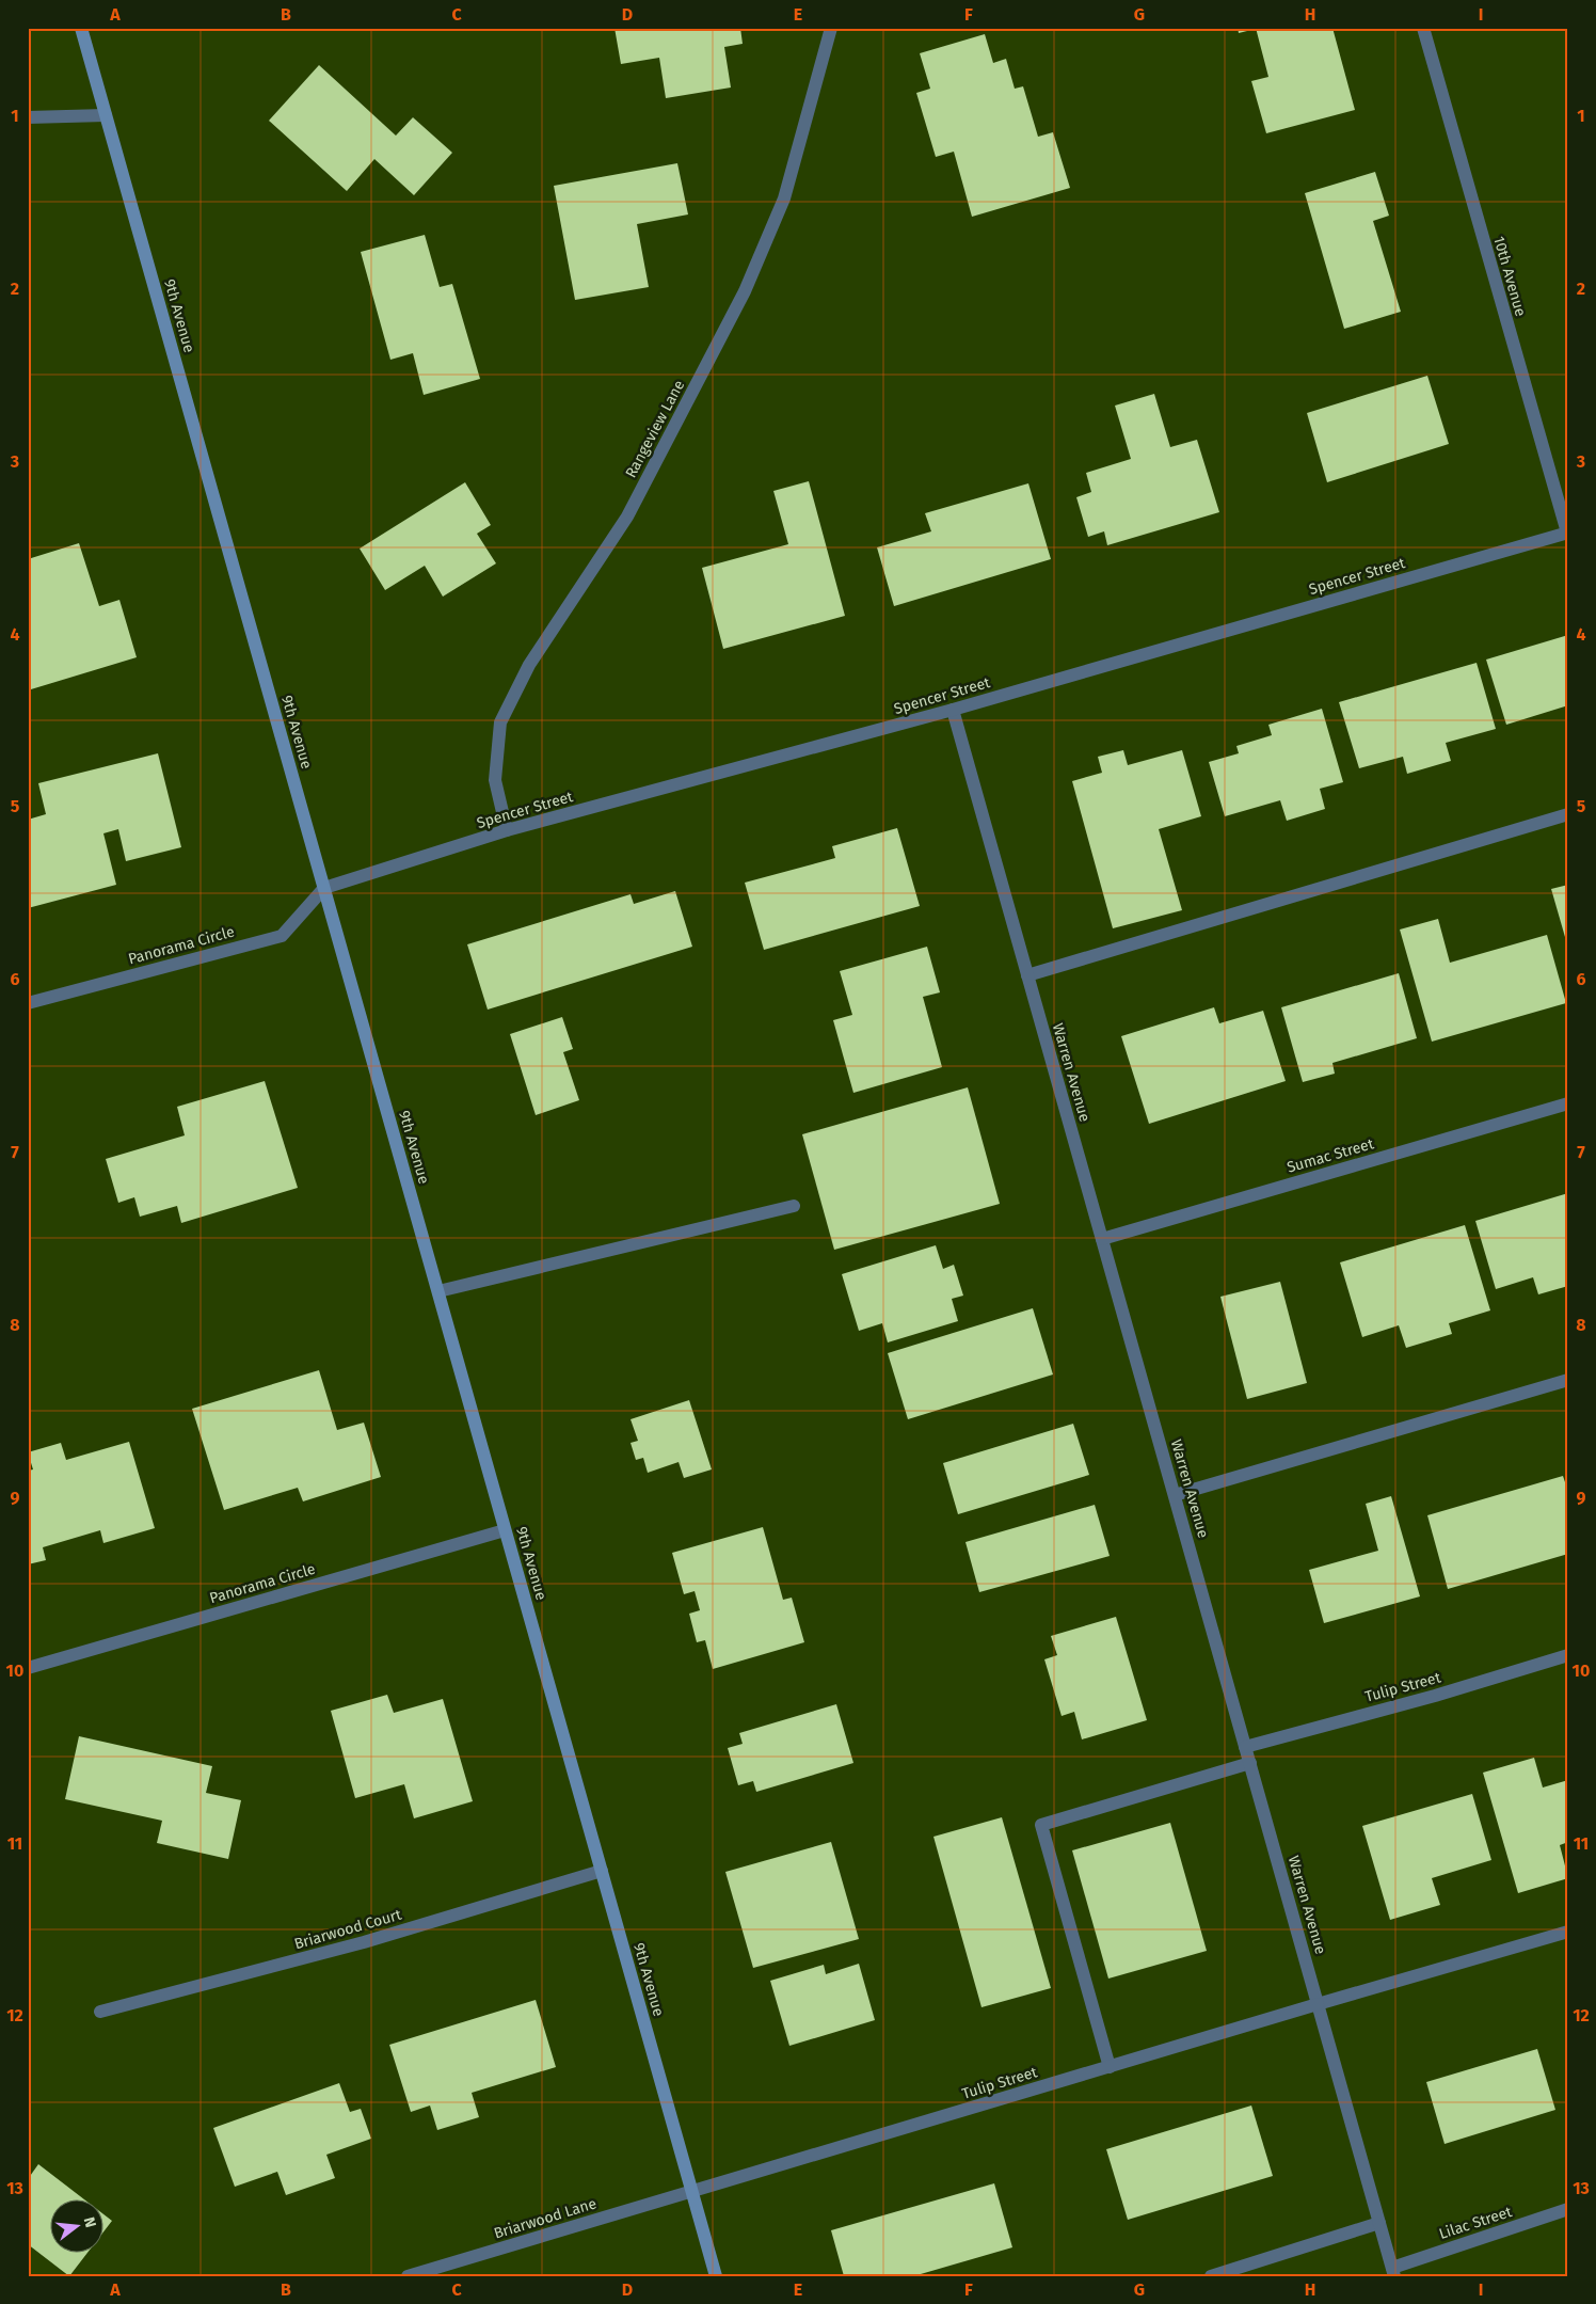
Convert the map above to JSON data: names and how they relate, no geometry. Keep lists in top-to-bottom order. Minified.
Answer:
{"streets":{"main road":["9th Avenue"],"street":["10th Avenue","Rangeview Lane","Spencer Street","Panorama Circle","Warren Avenue","Sumac Street","Tulip Street","Briarwood Court","Briarwood Lane","Lilac Street"]},"crossings":[["10th Avenue","Spencer Street"],["9th Avenue","Spencer Street"],["9th Avenue","Panorama Circle"],["9th Avenue","Tulip Street"],["9th Avenue","Briarwood Court"],["9th Avenue","Briarwood Lane"],["Rangeview Lane","Spencer Street"],["Spencer Street","Panorama Circle"],["Spencer Street","Warren Avenue"],["Warren Avenue","Sumac Street"],["Warren Avenue","Tulip Street"],["Warren Avenue","Lilac Street"],["Tulip Street","Briarwood Lane"]],"north":"right","grid":{"columns":["A","B","C","D","E","F","G","H","I"],"rows":["1","2","3","4","5","6","7","8","9","10","11","12","13"]}}
